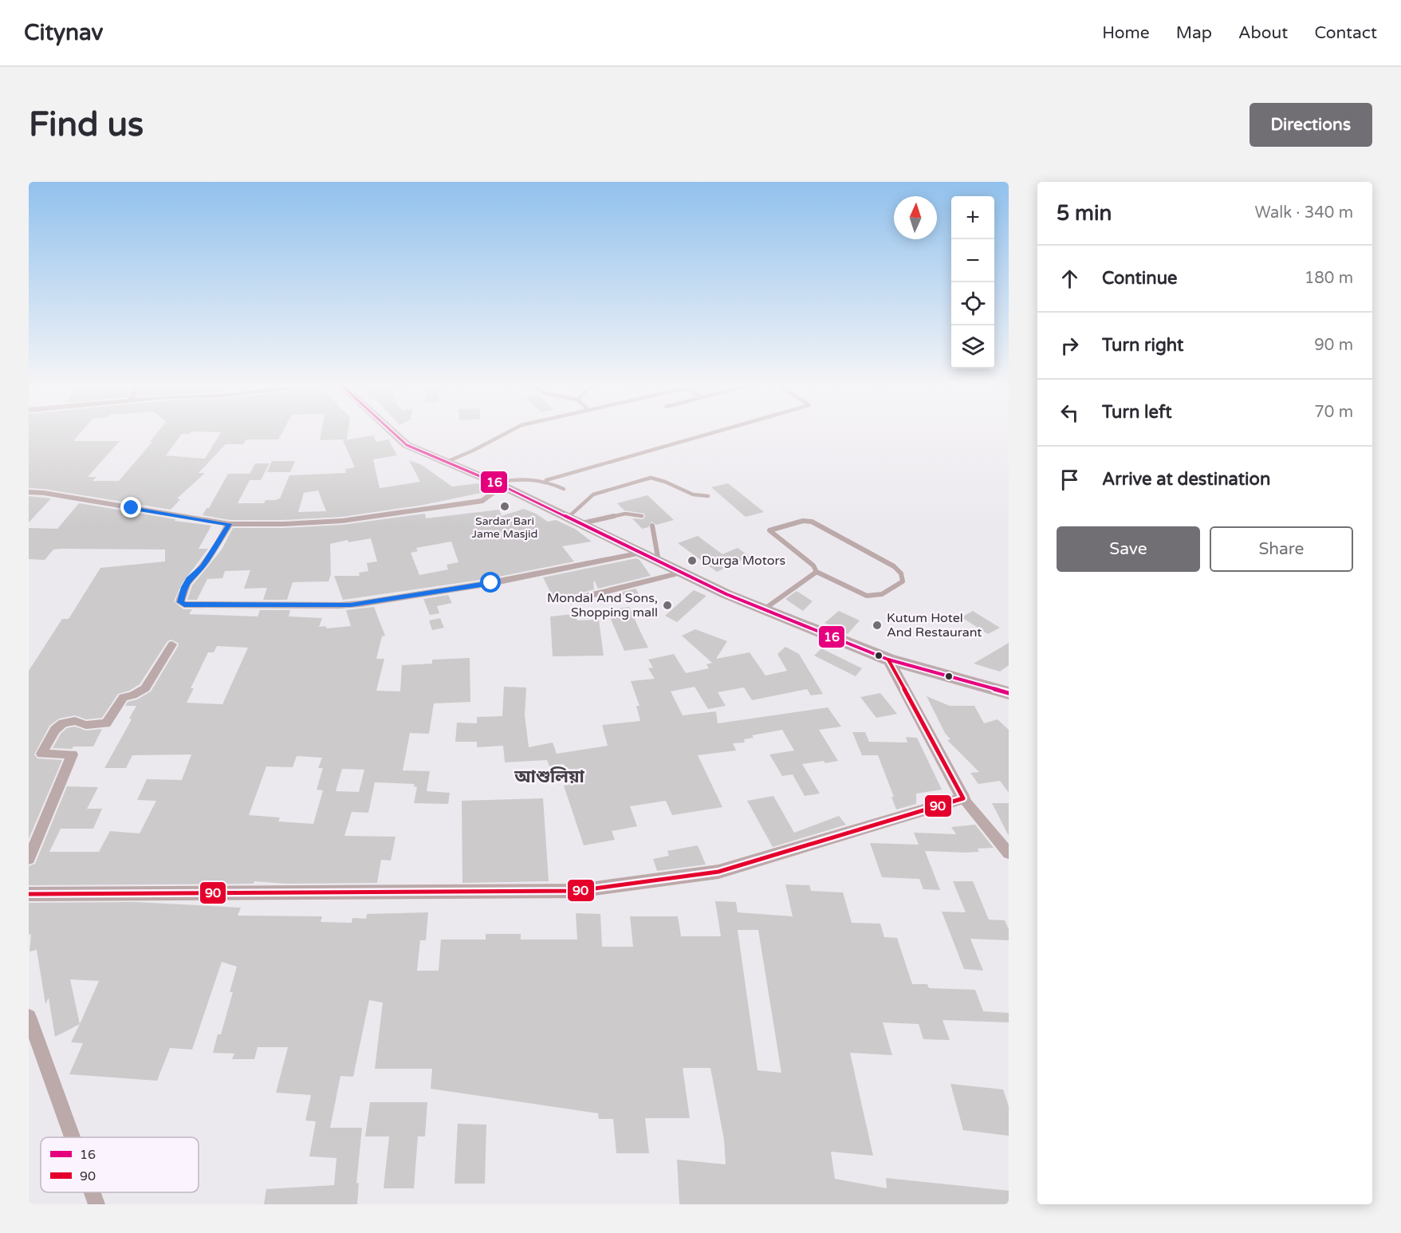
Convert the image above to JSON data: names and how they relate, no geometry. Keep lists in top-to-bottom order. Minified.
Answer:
{"districts":["আশুলিয়া"],"places":["Sardar Bari Jame Masjid","Durga Motors","Mondal And Sons, Shopping mall","Kutum Hotel And Restaurant"],"lines":["transit line 16","transit line 90"],"legend":["16","90"],"north":"top","page":{"header":"Citynav","nav":["Home","Map","About","Contact"],"buttons":["Directions",["Save","Share"]],"title":"Find us","heading":["5 min","Walk · 340 m"],"map_buttons":["+","−"],"list":[["Continue","180 m"],["Turn right","90 m"],["Turn left","70 m"],"Arrive at destination"]}}
